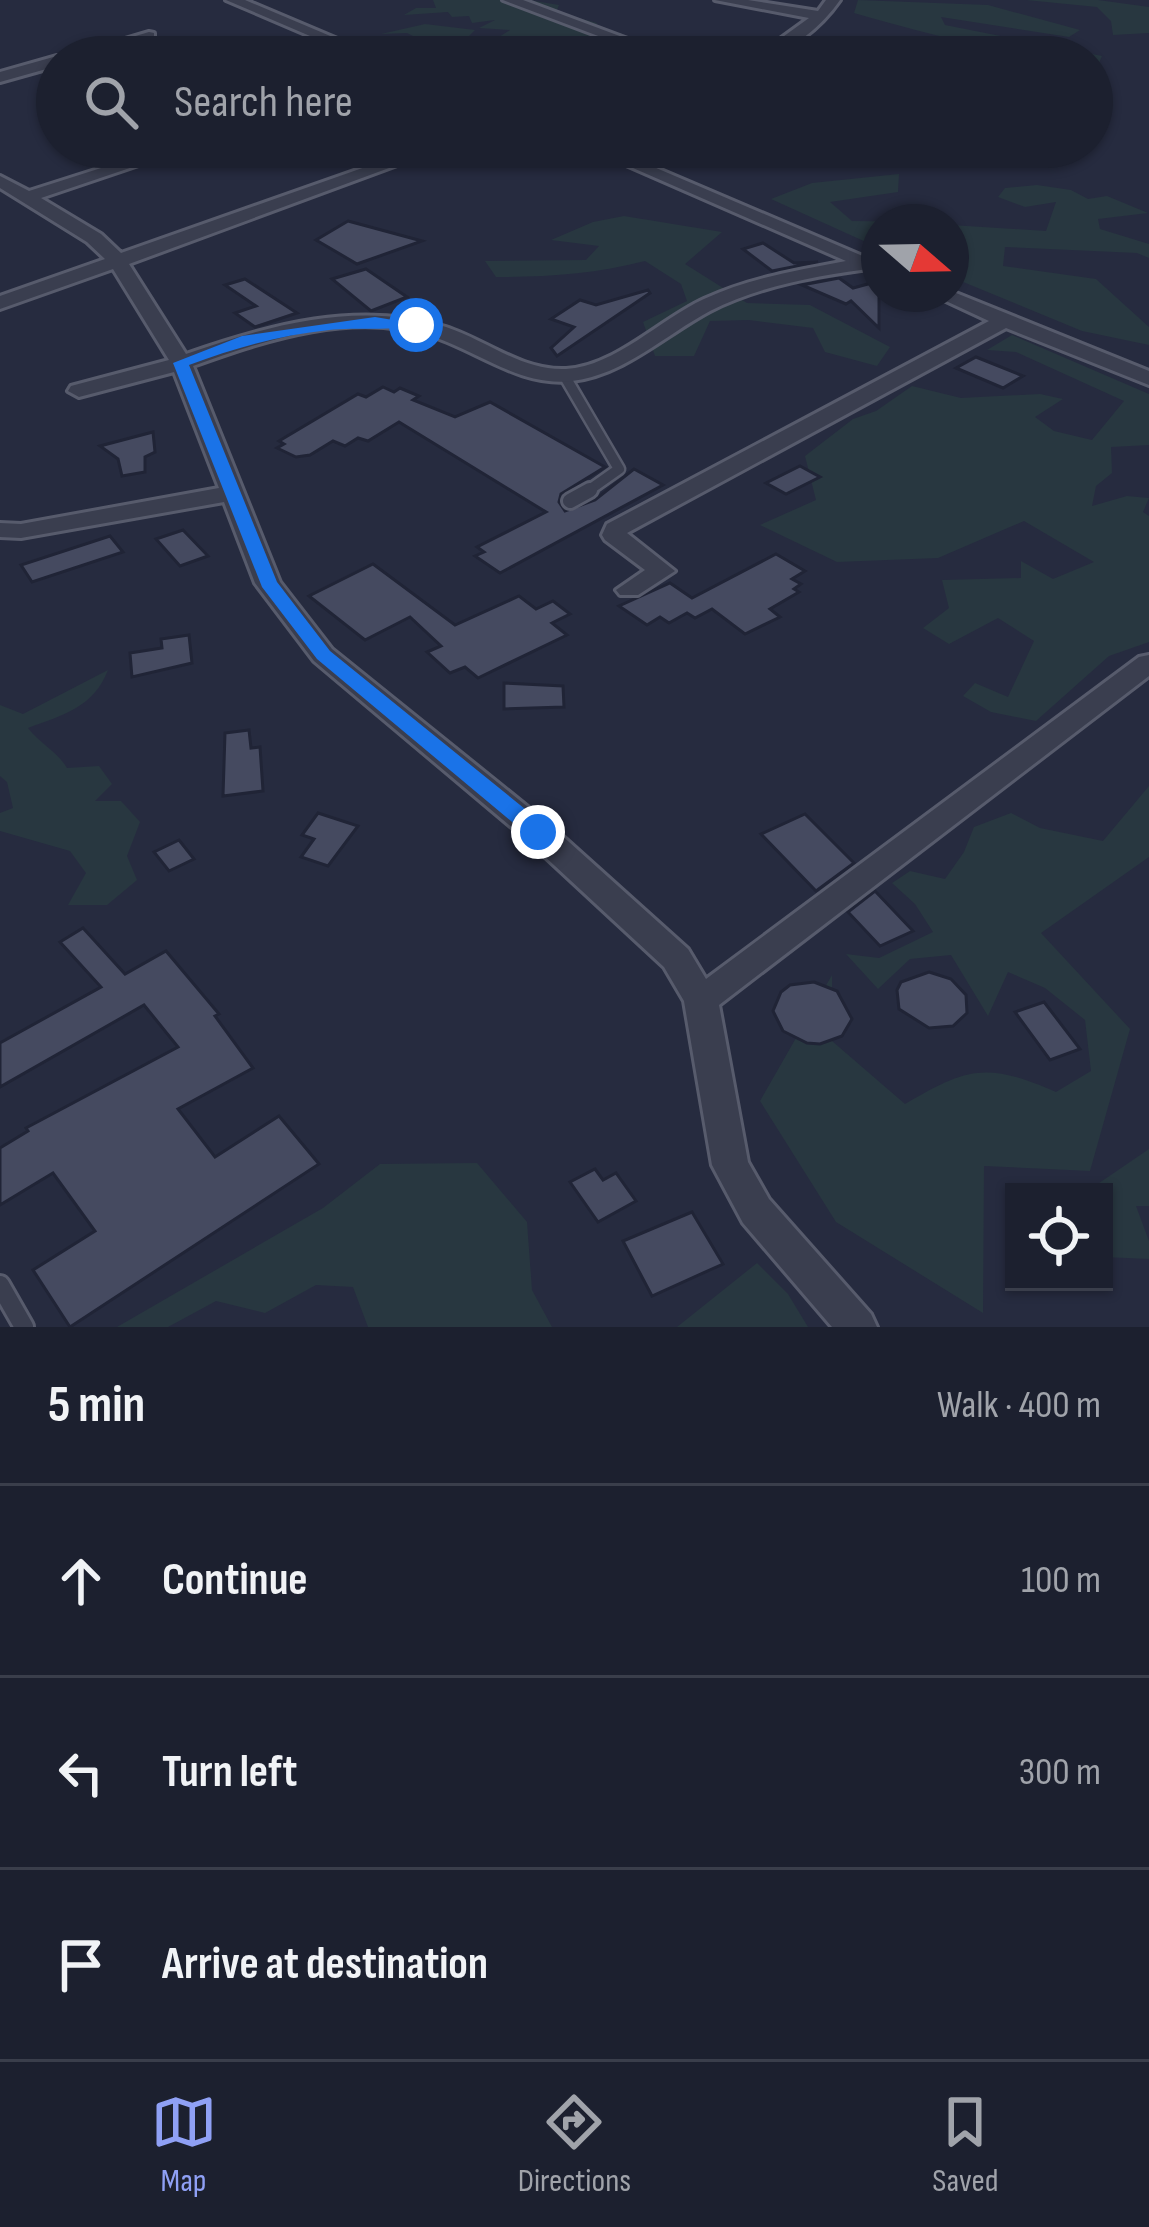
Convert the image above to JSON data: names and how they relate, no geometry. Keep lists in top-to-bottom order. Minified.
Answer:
{"north":"right","page":{"search":"Search here","heading":["5 min","Walk · 400 m"],"list":[["Continue","100 m"],["Turn left","300 m"],"Arrive at destination"],"nav":["Map","Directions","Saved"]}}
